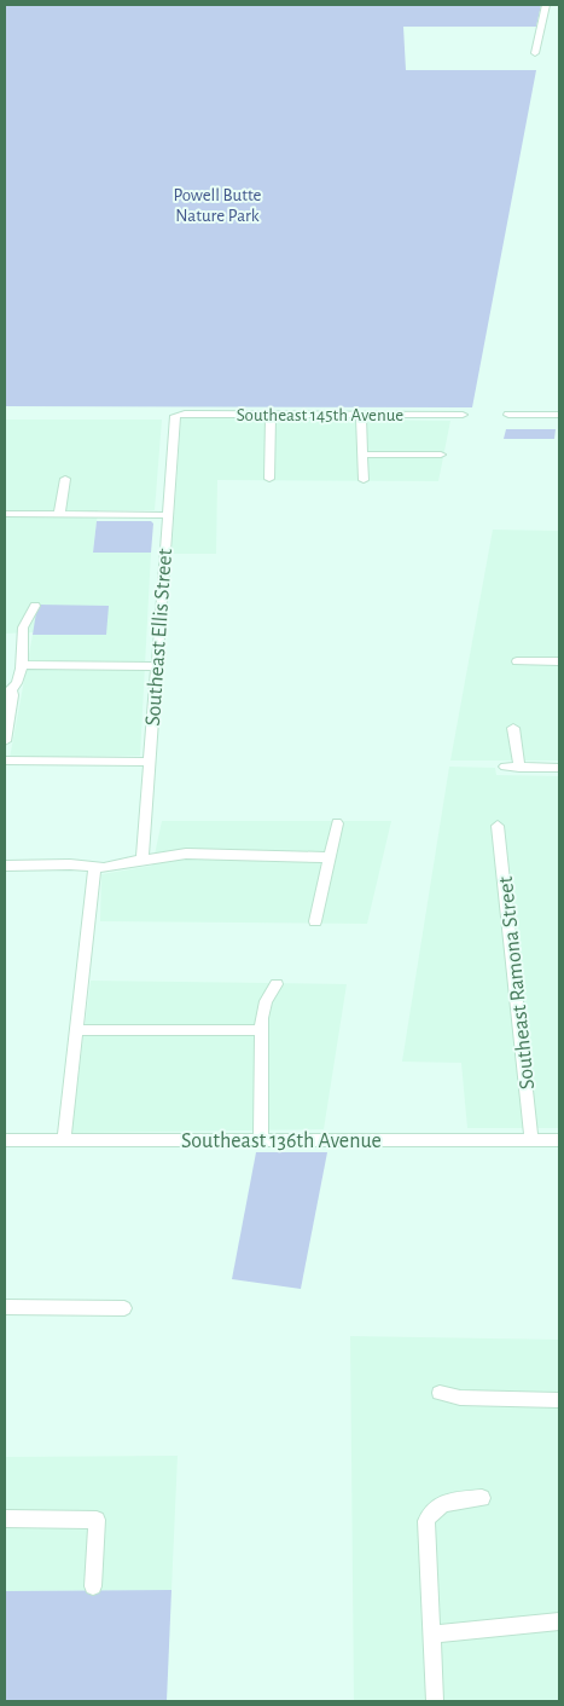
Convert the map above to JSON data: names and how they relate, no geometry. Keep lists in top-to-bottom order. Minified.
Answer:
{"streets":{"street":["Southeast 145th Avenue","Southeast Ellis Street","Southeast Ramona Street","Southeast 136th Avenue"]},"crossings":[["Southeast 145th Avenue","Southeast Ellis Street"],["Southeast Ramona Street","Southeast 136th Avenue"]],"parks":["Powell Butte Nature Park"]}
